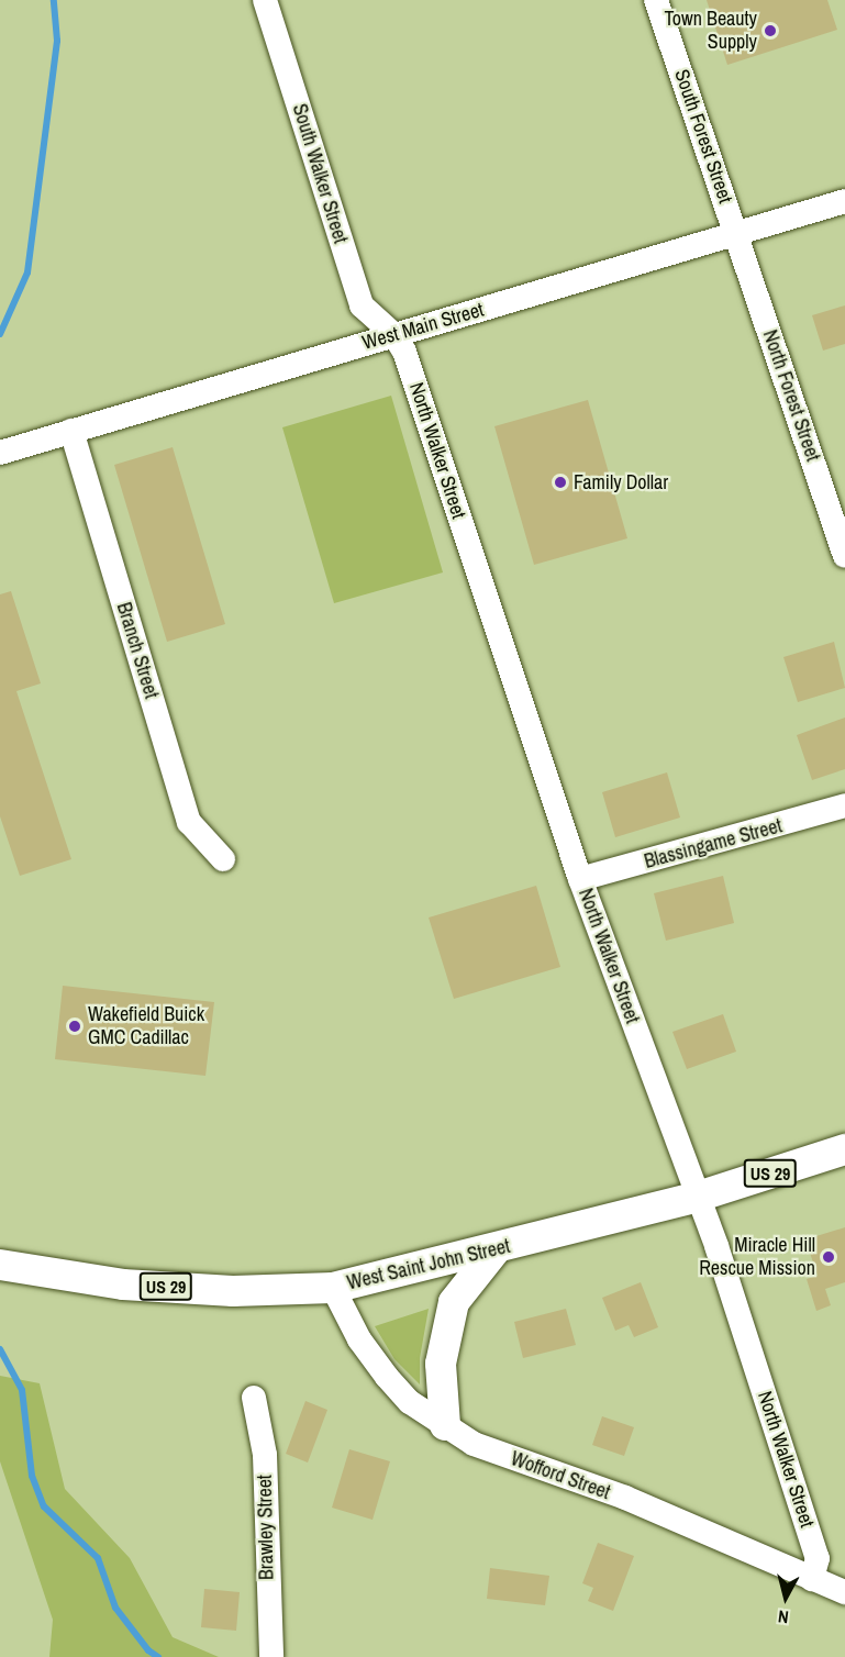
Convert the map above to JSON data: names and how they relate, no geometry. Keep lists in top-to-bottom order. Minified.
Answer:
{"streets":{"main road":["US 29","West Saint John Street"],"street":["South Forest Street","South Walker Street","West Main Street","North Forest Street","North Walker Street","Branch Street","Blassingame Street","Wofford Street","Brawley Street"]},"crossings":[["South Forest Street","West Main Street"],["South Forest Street","North Forest Street"],["South Walker Street","West Main Street"],["South Walker Street","North Walker Street"],["West Main Street","North Forest Street"],["West Main Street","North Walker Street"],["West Main Street","Branch Street"],["North Walker Street","Blassingame Street"],["North Walker Street","West Saint John Street"],["North Walker Street","Wofford Street"],["West Saint John Street","Wofford Street"]],"places":["Town Beauty Supply","Family Dollar","Wakefield Buick GMC Cadillac","Miracle Hill Rescue Mission"],"north":"bottom"}
